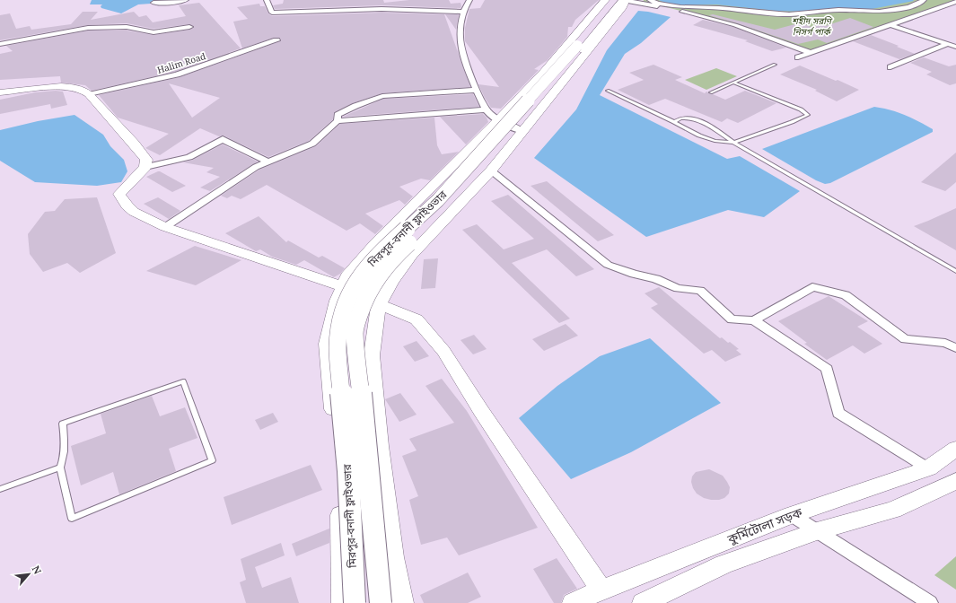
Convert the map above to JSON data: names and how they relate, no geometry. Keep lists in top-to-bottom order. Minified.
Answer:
{"streets":{"main road":["মিরপুর-বনানী ফ্লাইওভার","কুর্মিটোলা সড়ক"],"street":["Halim Road"]},"parks":["শহীদ সরণি নিসর্গ পার্ক"],"north":"top right"}
